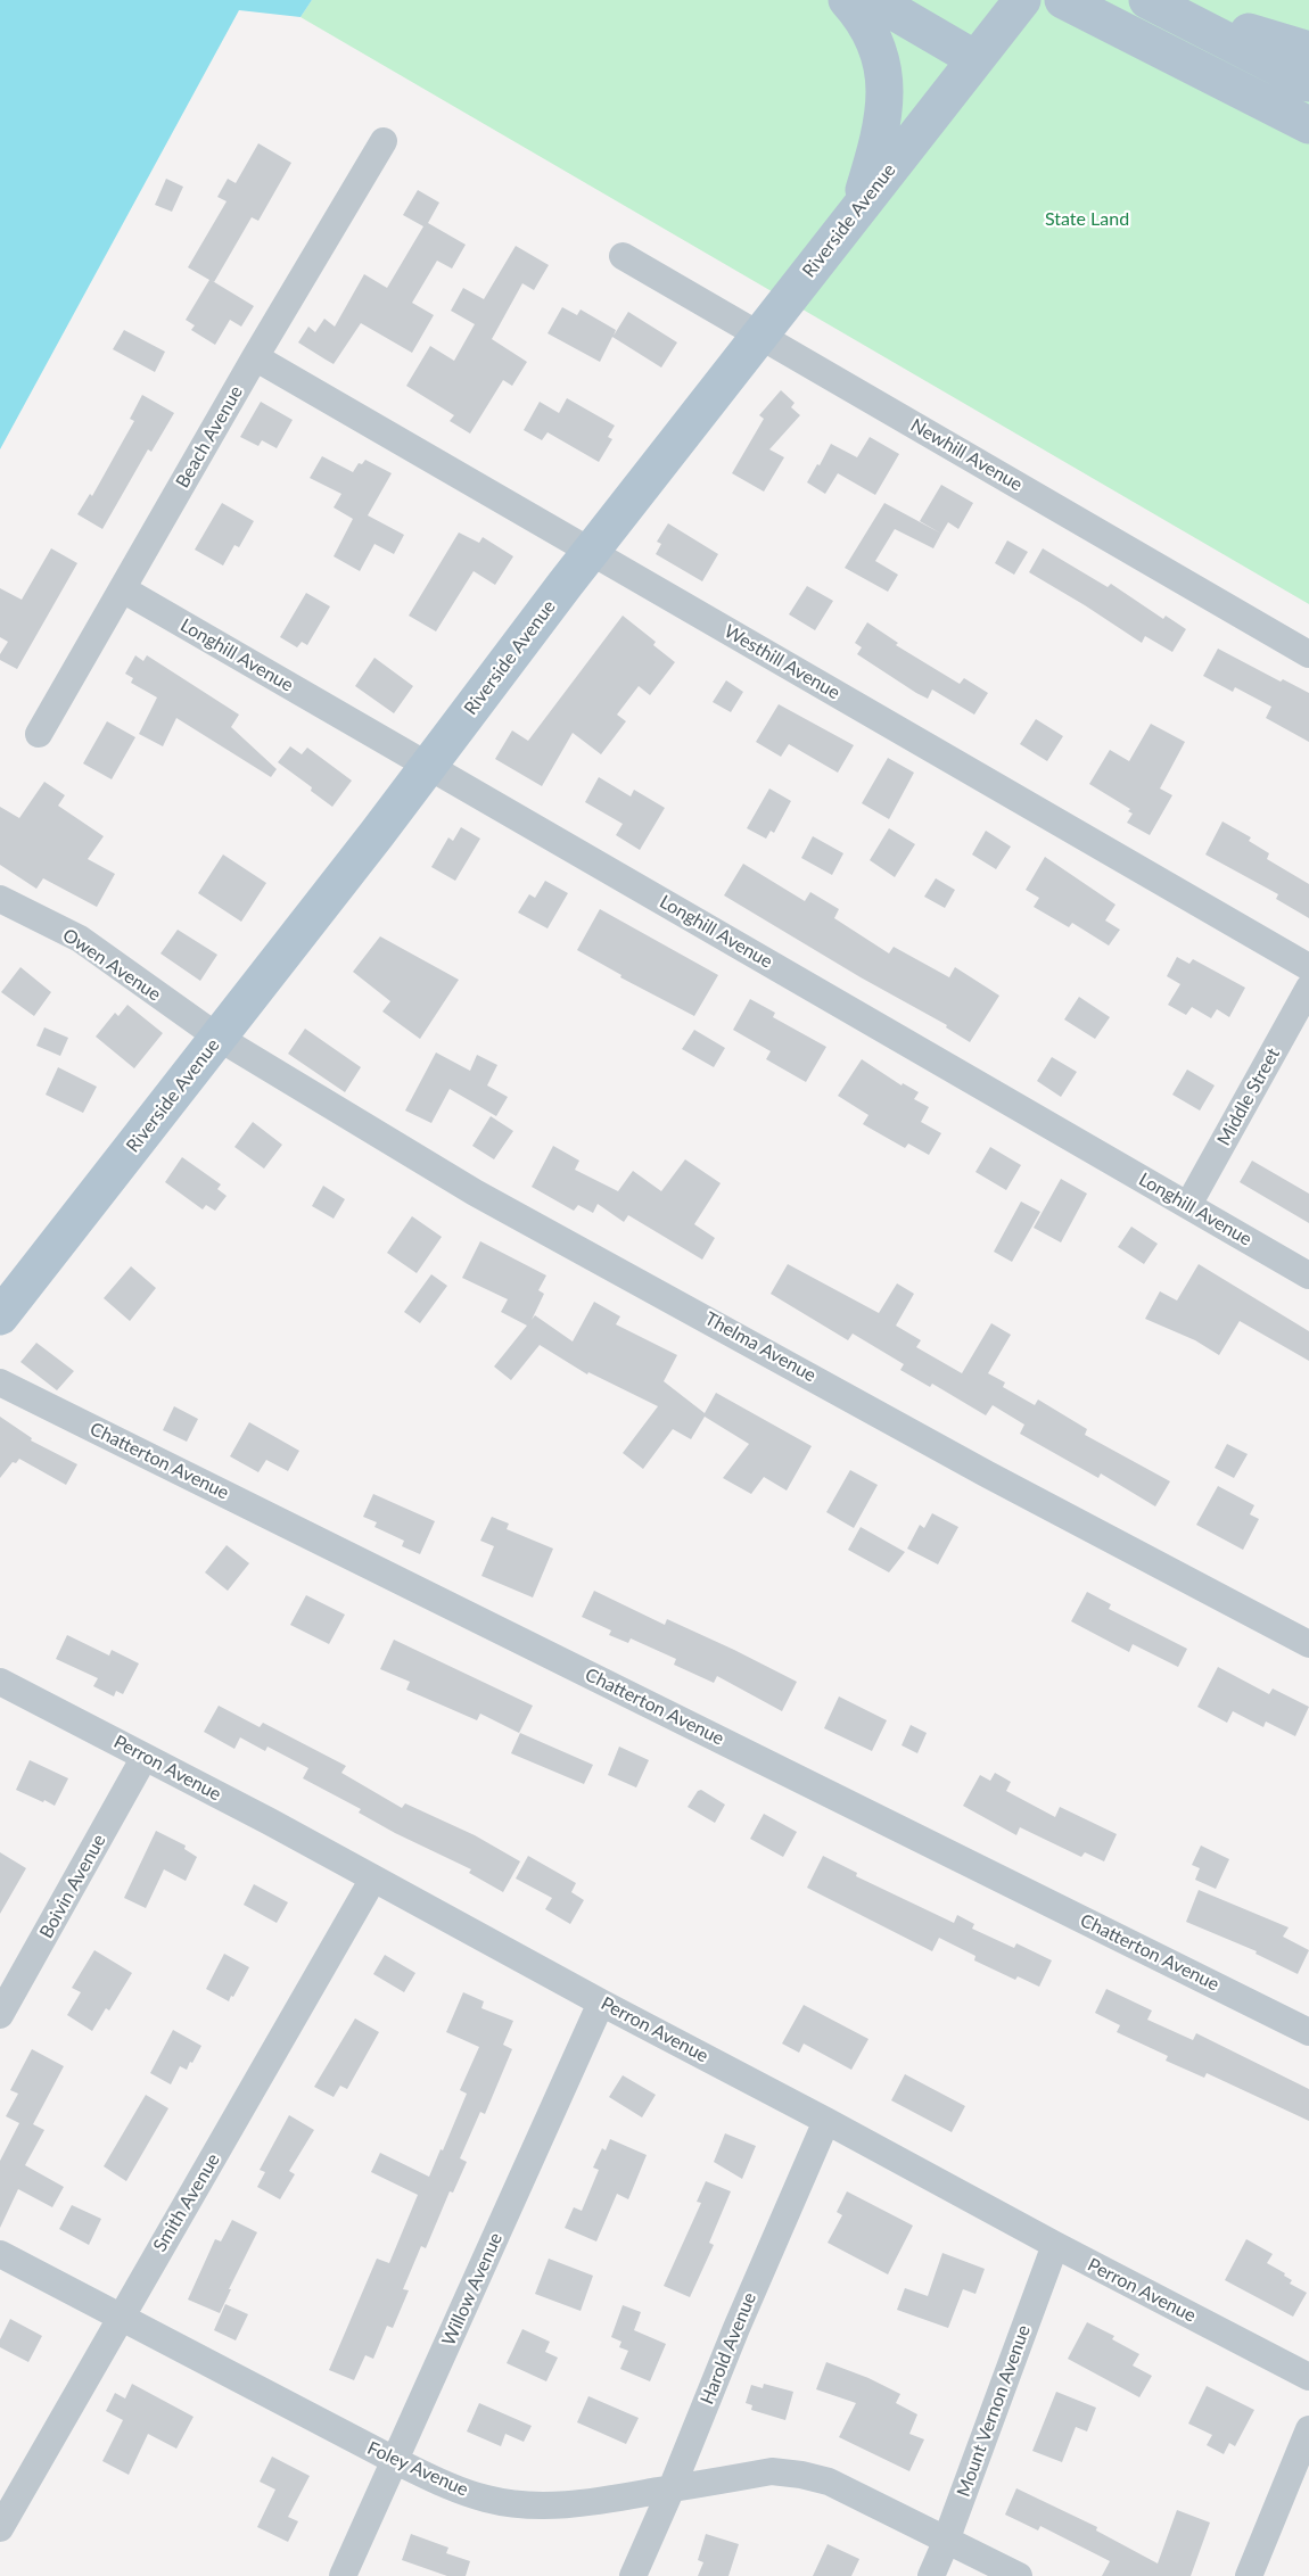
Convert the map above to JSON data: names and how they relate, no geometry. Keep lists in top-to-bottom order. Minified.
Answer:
{"streets":{"main road":["Riverside Avenue"],"street":["Beach Avenue","Newhill Avenue","Longhill Avenue","Westhill Avenue","Owen Avenue","Middle Street","Thelma Avenue","Chatterton Avenue","Perron Avenue","Boivin Avenue","Smith Avenue","Willow Avenue","Harold Avenue","Mount Vernon Avenue","Foley Avenue"]},"crossings":[["Riverside Avenue","Newhill Avenue"],["Riverside Avenue","Longhill Avenue"],["Riverside Avenue","Westhill Avenue"],["Riverside Avenue","Owen Avenue"],["Riverside Avenue","Thelma Avenue"],["Beach Avenue","Longhill Avenue"],["Beach Avenue","Westhill Avenue"],["Longhill Avenue","Middle Street"],["Owen Avenue","Thelma Avenue"],["Perron Avenue","Boivin Avenue"],["Perron Avenue","Smith Avenue"],["Perron Avenue","Willow Avenue"],["Perron Avenue","Harold Avenue"],["Perron Avenue","Mount Vernon Avenue"],["Smith Avenue","Foley Avenue"],["Willow Avenue","Foley Avenue"],["Harold Avenue","Foley Avenue"],["Mount Vernon Avenue","Foley Avenue"]],"parks":["State Land"]}
